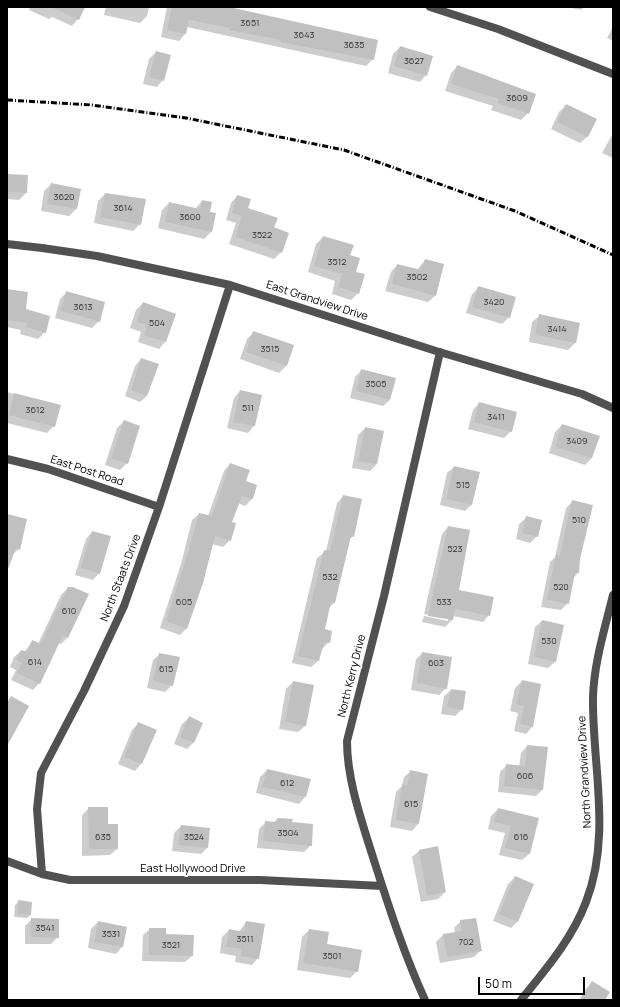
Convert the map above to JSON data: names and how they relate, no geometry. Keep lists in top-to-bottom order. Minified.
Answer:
{"streets":{"street":["East Grandview Drive","East Post Road","North Staats Drive","North Kerry Drive","North Grandview Drive","East Hollywood Drive"]},"crossings":[["East Grandview Drive","North Staats Drive"],["East Grandview Drive","North Kerry Drive"],["East Post Road","North Staats Drive"],["North Staats Drive","East Hollywood Drive"],["North Kerry Drive","East Hollywood Drive"]],"house_numbers":["3651","3643","3635","3627","3609","3620","3614","3600","3522","3512","3502","3420","3613","504","3414","3515","3505","511","3612","3411","3409","515","510","523","532","520","605","533","610","530","614","603","615","606","612","615","3504","635","3524","616","3541","3531","3511","702","3521","3501"],"scale_bar":"50 m"}
